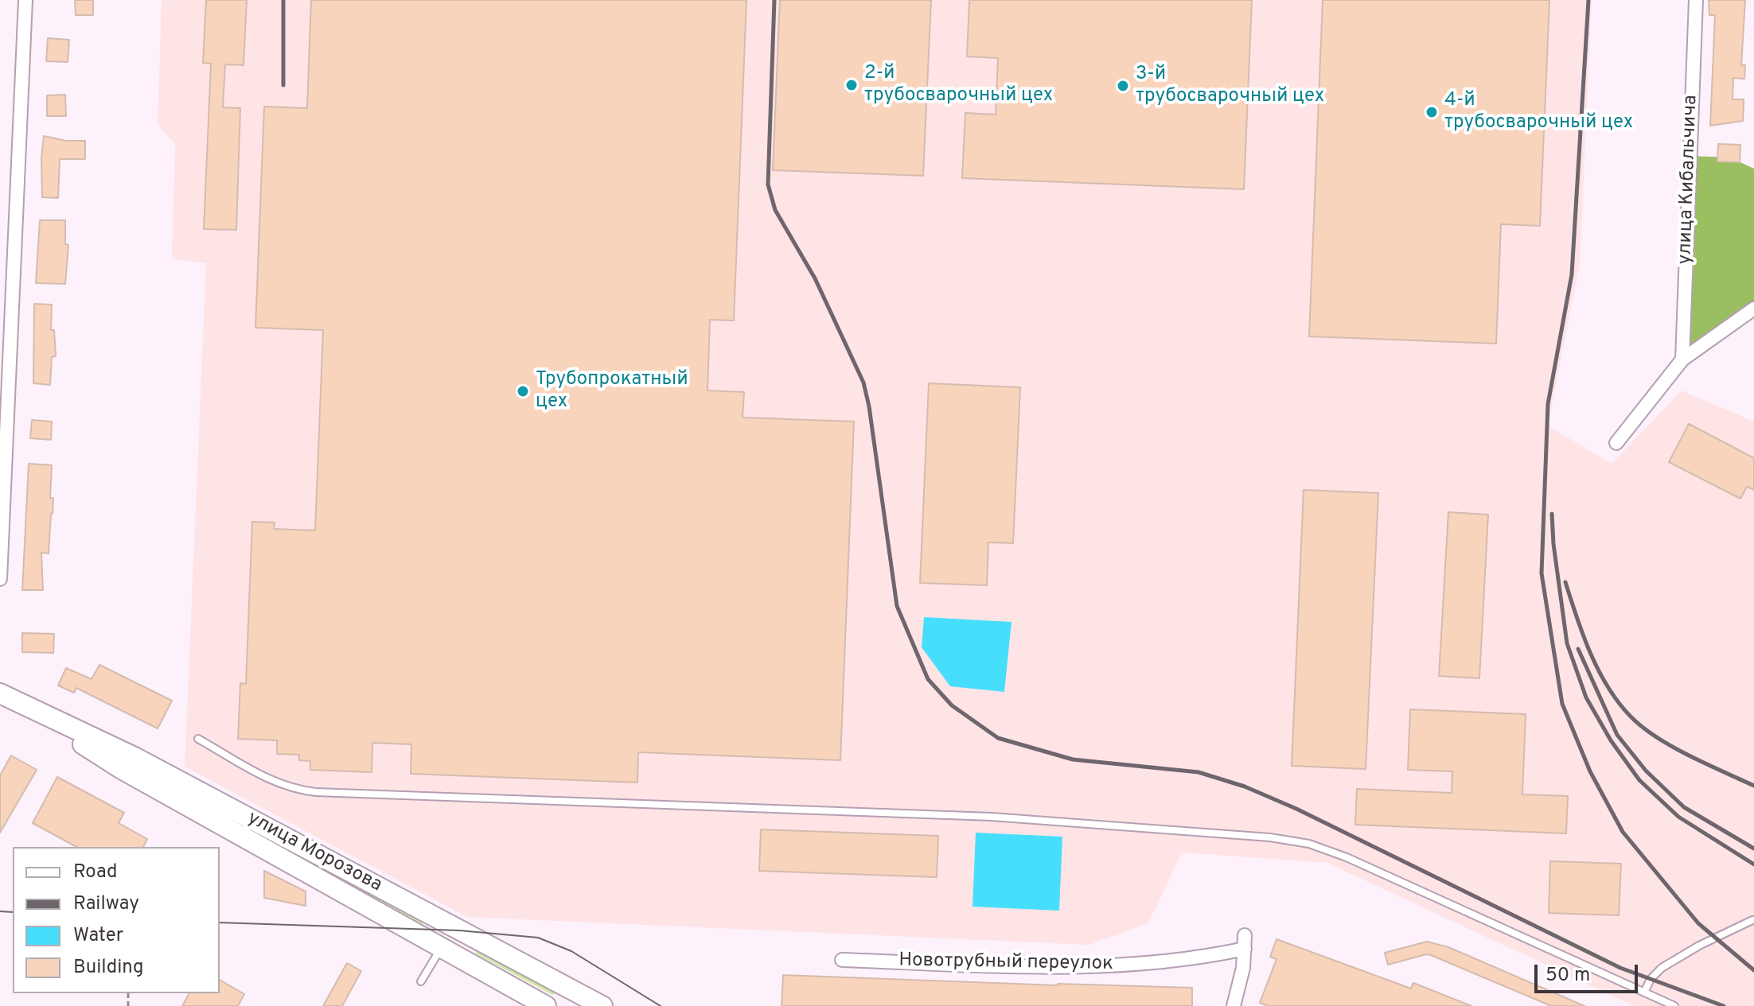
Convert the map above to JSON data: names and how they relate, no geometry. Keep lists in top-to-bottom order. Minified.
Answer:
{"streets":{"main road":["улица Морозова"],"street":["улица Кибальчича","Новотрубный переулок"]},"places":["2-й трубосварочный цех","3-й трубосварочный цех","4-й трубосварочный цех","Трубопрокатный цех"],"legend":["Road","Railway","Water","Building"],"scale_bar":"50 m"}
